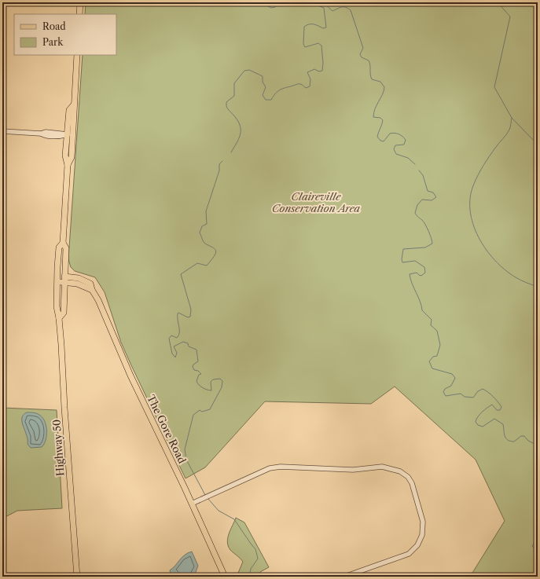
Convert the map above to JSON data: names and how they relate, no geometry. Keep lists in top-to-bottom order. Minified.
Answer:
{"streets":{"main road":["The Gore Road","Highway 50"]},"crossings":[["The Gore Road","Highway 50"]],"parks":["Claireville Conservation Area"],"legend":["Road","Park"]}
